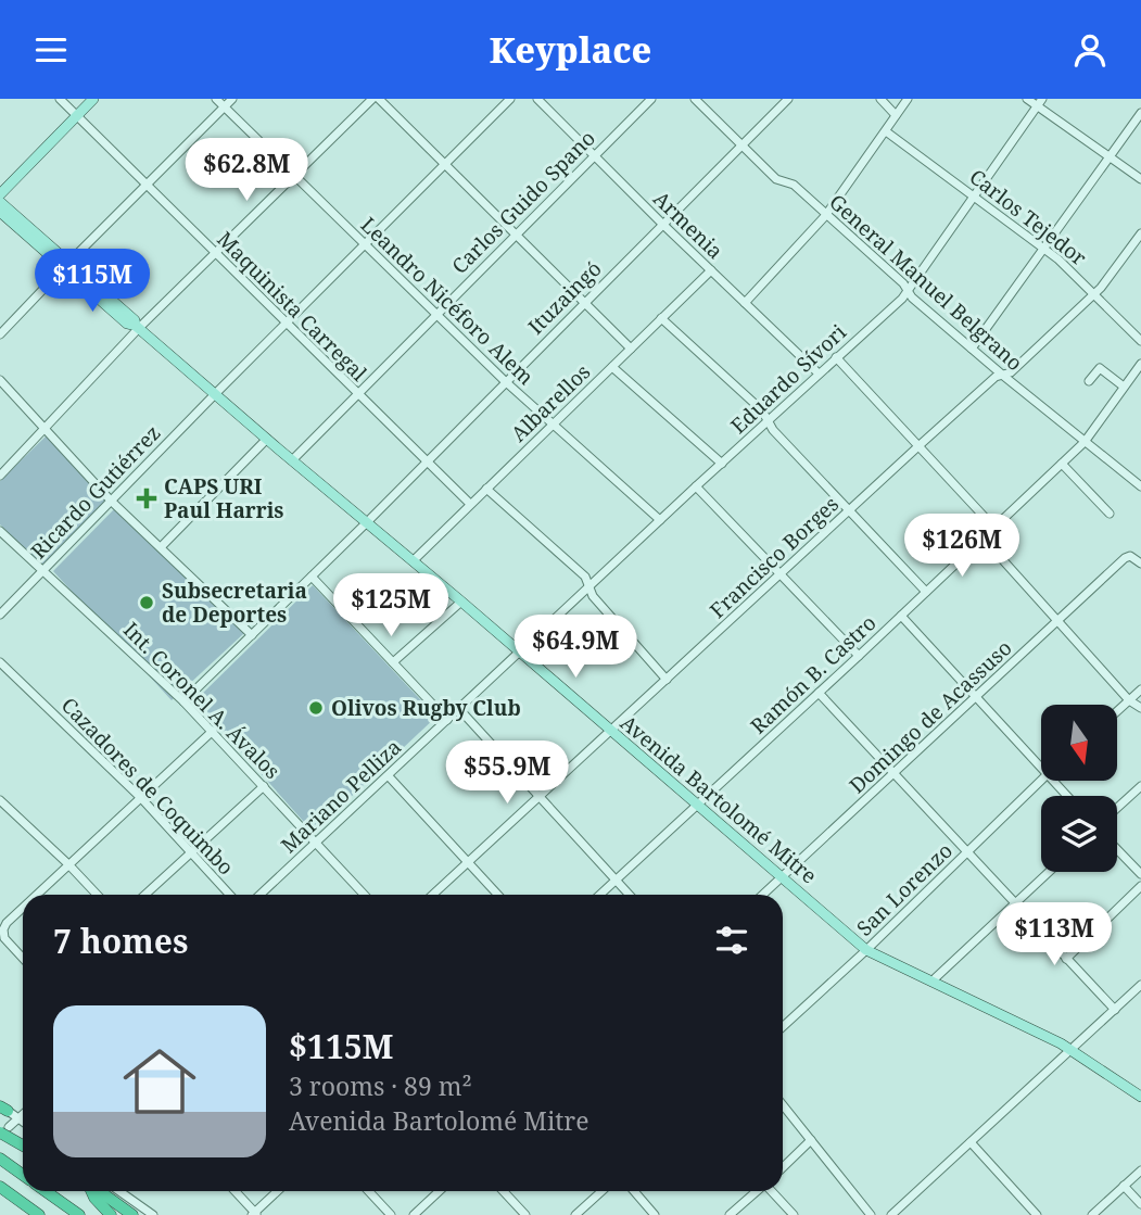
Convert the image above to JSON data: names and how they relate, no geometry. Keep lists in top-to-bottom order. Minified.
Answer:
{"streets":{"main road":["Avenida Bartolomé Mitre"],"street":["Carlos Guido Spano","Carlos Tejedor","Armenia","General Manuel Belgrano","Ituzaingó","Leandro Nicéforo Alem","Maquinista Carregal","Eduardo Sívori","Albarellos","Ricardo Gutiérrez","Francisco Borges","Ramón B. Castro","Int. Coronel A. Ávalos","Domingo de Acassuso","Cazadores de Coquimbo","Mariano Pelliza","San Lorenzo"]},"crossings":[["Carlos Guido Spano","Armenia"],["Carlos Guido Spano","Leandro Nicéforo Alem"],["Carlos Guido Spano","Maquinista Carregal"],["Carlos Guido Spano","Avenida Bartolomé Mitre"],["Carlos Tejedor","Eduardo Sívori"],["Carlos Tejedor","Francisco Borges"],["Armenia","Ituzaingó"],["Armenia","Eduardo Sívori"],["Armenia","Albarellos"],["General Manuel Belgrano","Ituzaingó"],["General Manuel Belgrano","Eduardo Sívori"],["General Manuel Belgrano","Francisco Borges"],["General Manuel Belgrano","Ramón B. Castro"],["Ituzaingó","Leandro Nicéforo Alem"],["Ituzaingó","Maquinista Carregal"],["Ituzaingó","Int. Coronel A. Ávalos"],["Ituzaingó","Avenida Bartolomé Mitre"],["Leandro Nicéforo Alem","Eduardo Sívori"],["Leandro Nicéforo Alem","Albarellos"],["Leandro Nicéforo Alem","Ricardo Gutiérrez"],["Maquinista Carregal","Albarellos"],["Maquinista Carregal","Ricardo Gutiérrez"],["Eduardo Sívori","Mariano Pelliza"],["Eduardo Sívori","Avenida Bartolomé Mitre"],["Albarellos","Avenida Bartolomé Mitre"],["Ricardo Gutiérrez","Int. Coronel A. Ávalos"],["Ricardo Gutiérrez","Avenida Bartolomé Mitre"],["Francisco Borges","Avenida Bartolomé Mitre"],["Ramón B. Castro","Avenida Bartolomé Mitre"],["Int. Coronel A. Ávalos","Mariano Pelliza"],["Domingo de Acassuso","Avenida Bartolomé Mitre"],["Mariano Pelliza","Avenida Bartolomé Mitre"],["Avenida Bartolomé Mitre","San Lorenzo"]],"places":{"health":["CAPS URI Paul Harris"],"other":["Subsecretaria de Deportes","Olivos Rugby Club"]},"north":"bottom","page":{"header":"Keyplace","price":["$62.8M","$115M","$126M","$125M","$64.9M","$55.9M","$113M"],"heading":"7 homes","list":[{"name":"$115M","note":"3 rooms · 89 m² · Avenida Bartolomé Mitre"}]}}
